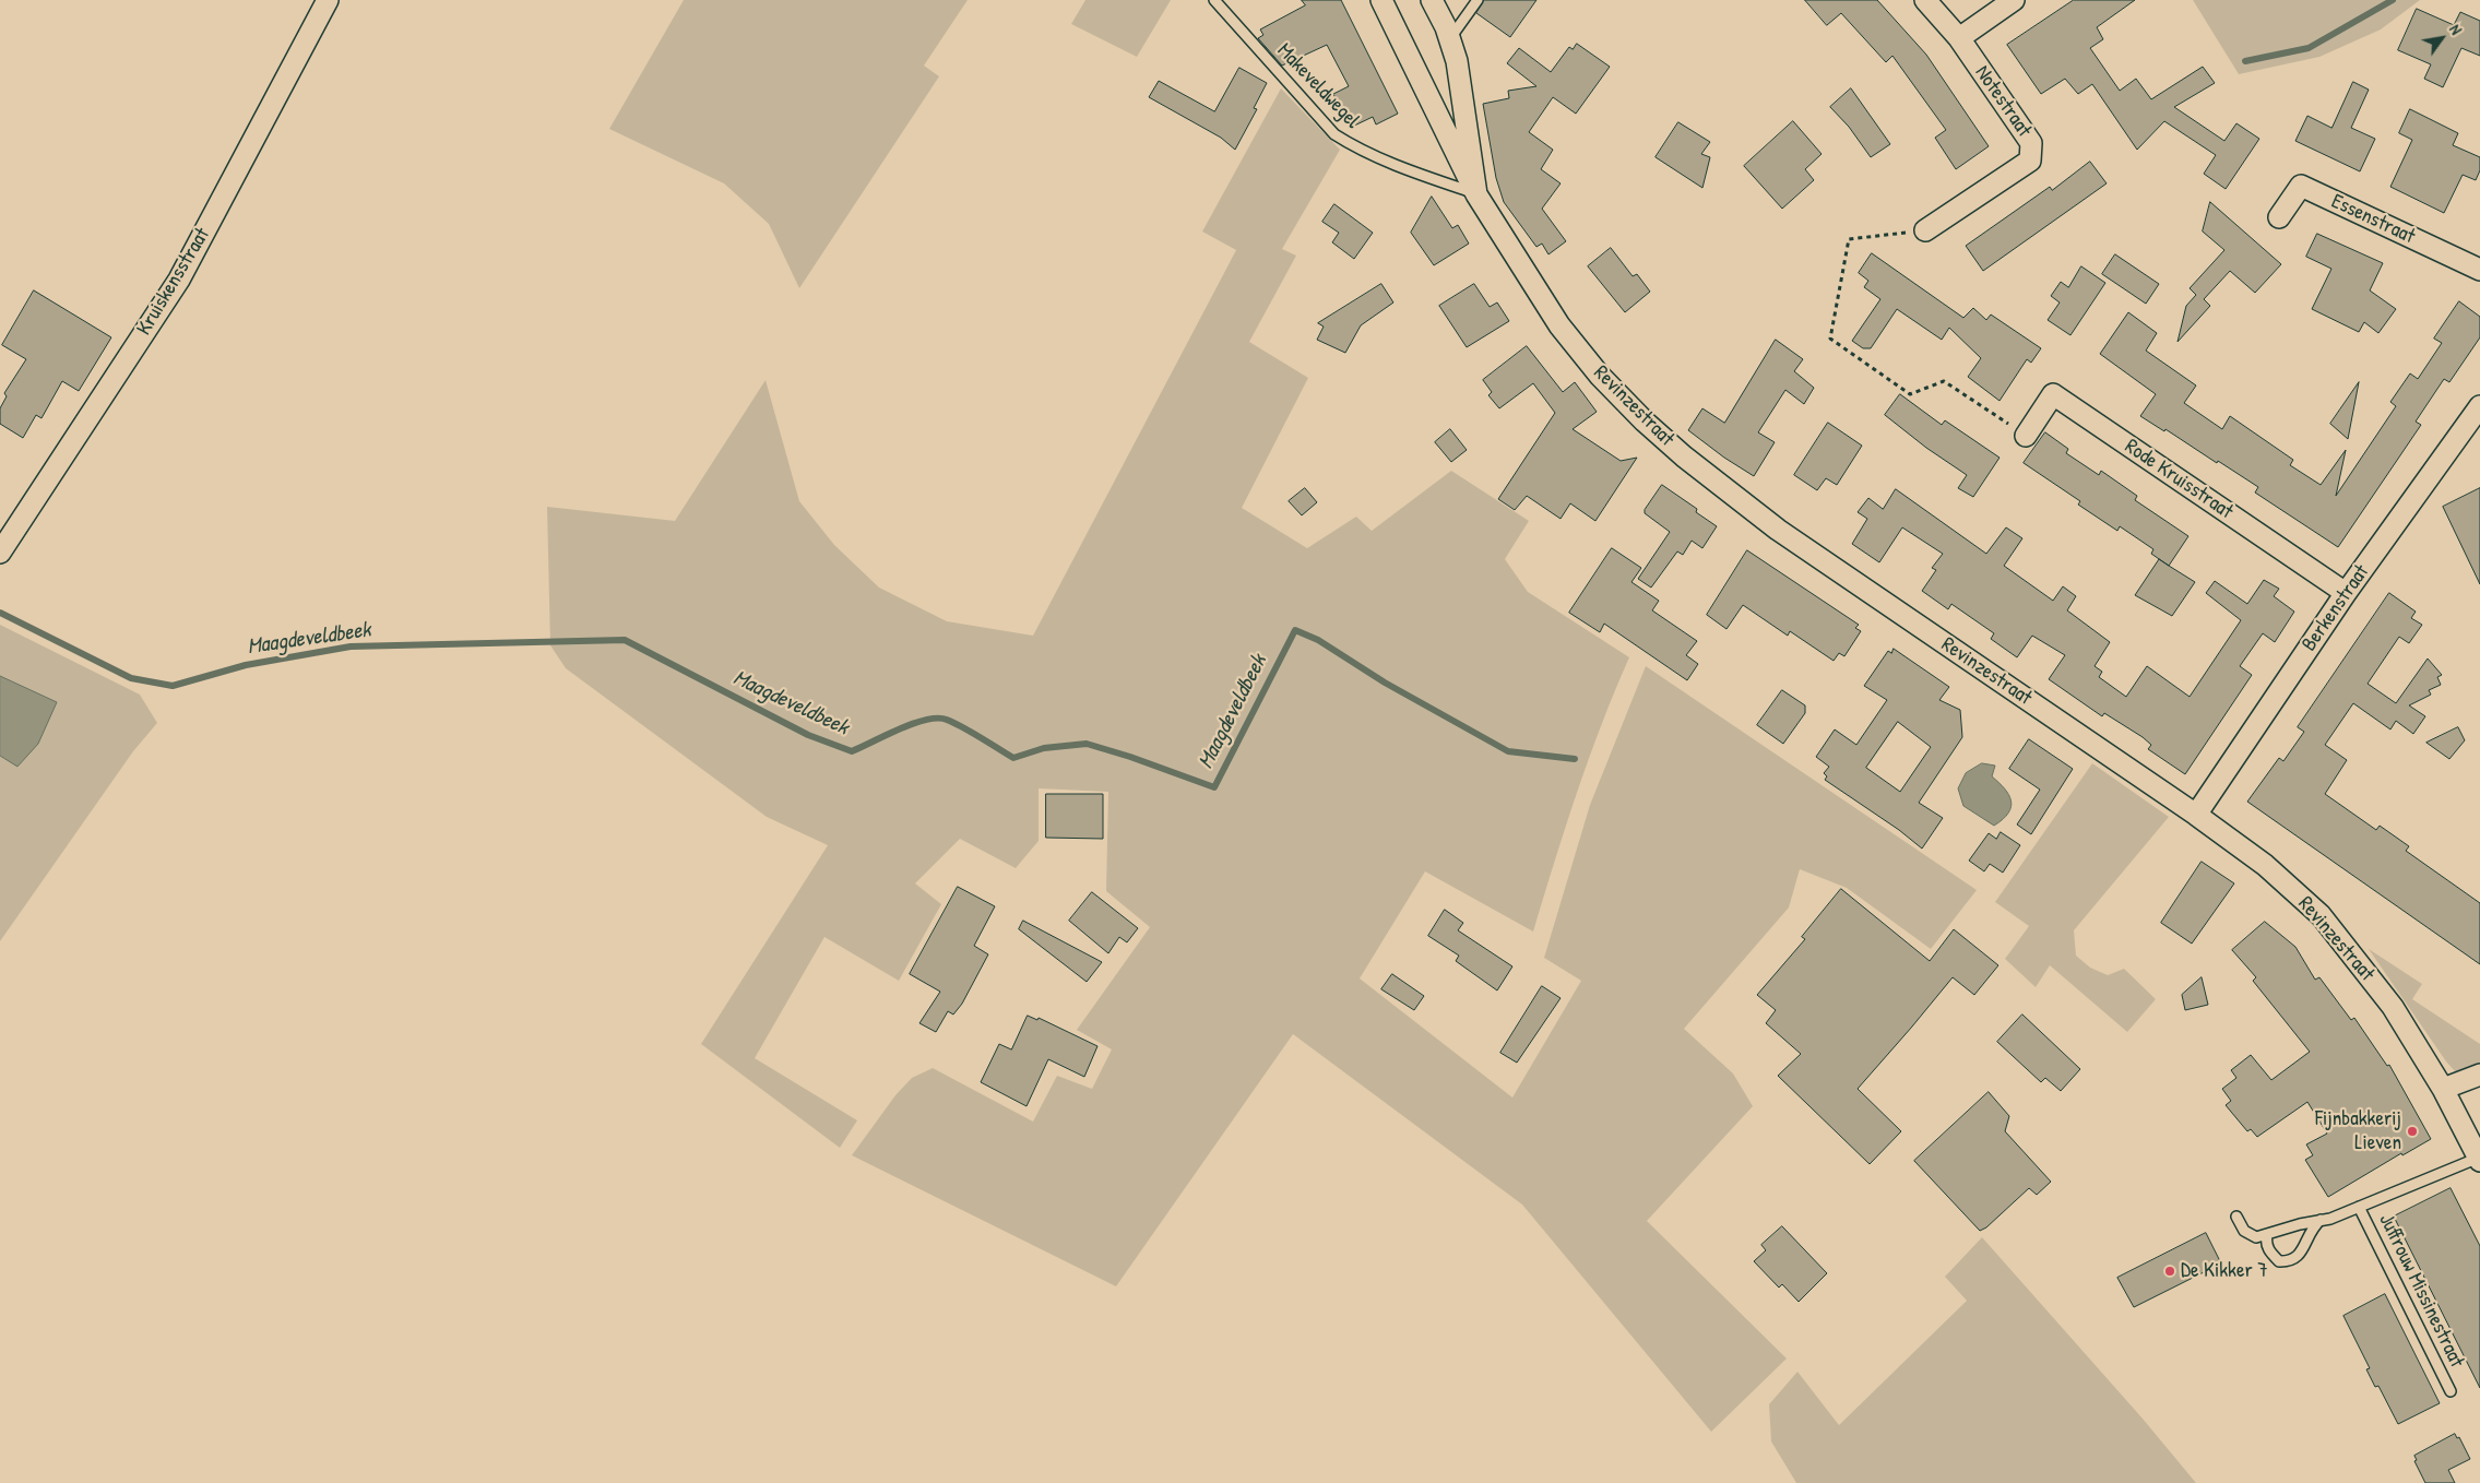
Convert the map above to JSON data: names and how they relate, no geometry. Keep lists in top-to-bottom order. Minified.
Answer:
{"streets":{"street":["Notestraat","Essenstraat","Kruiskensstraat","Revinzestraat","Rode Kruisstraat","Berkenstraat"],"lane":["Makeveldwegel","Juffrouw Missinestraat"]},"crossings":[["Makeveldwegel","Revinzestraat"],["Revinzestraat","Berkenstraat"],["Revinzestraat","Juffrouw Missinestraat"],["Rode Kruisstraat","Berkenstraat"]],"water":["Maagdeveldbeek"],"places":["Fijnbakkerij Lieven","De Kikker 7"],"north":"top right"}
